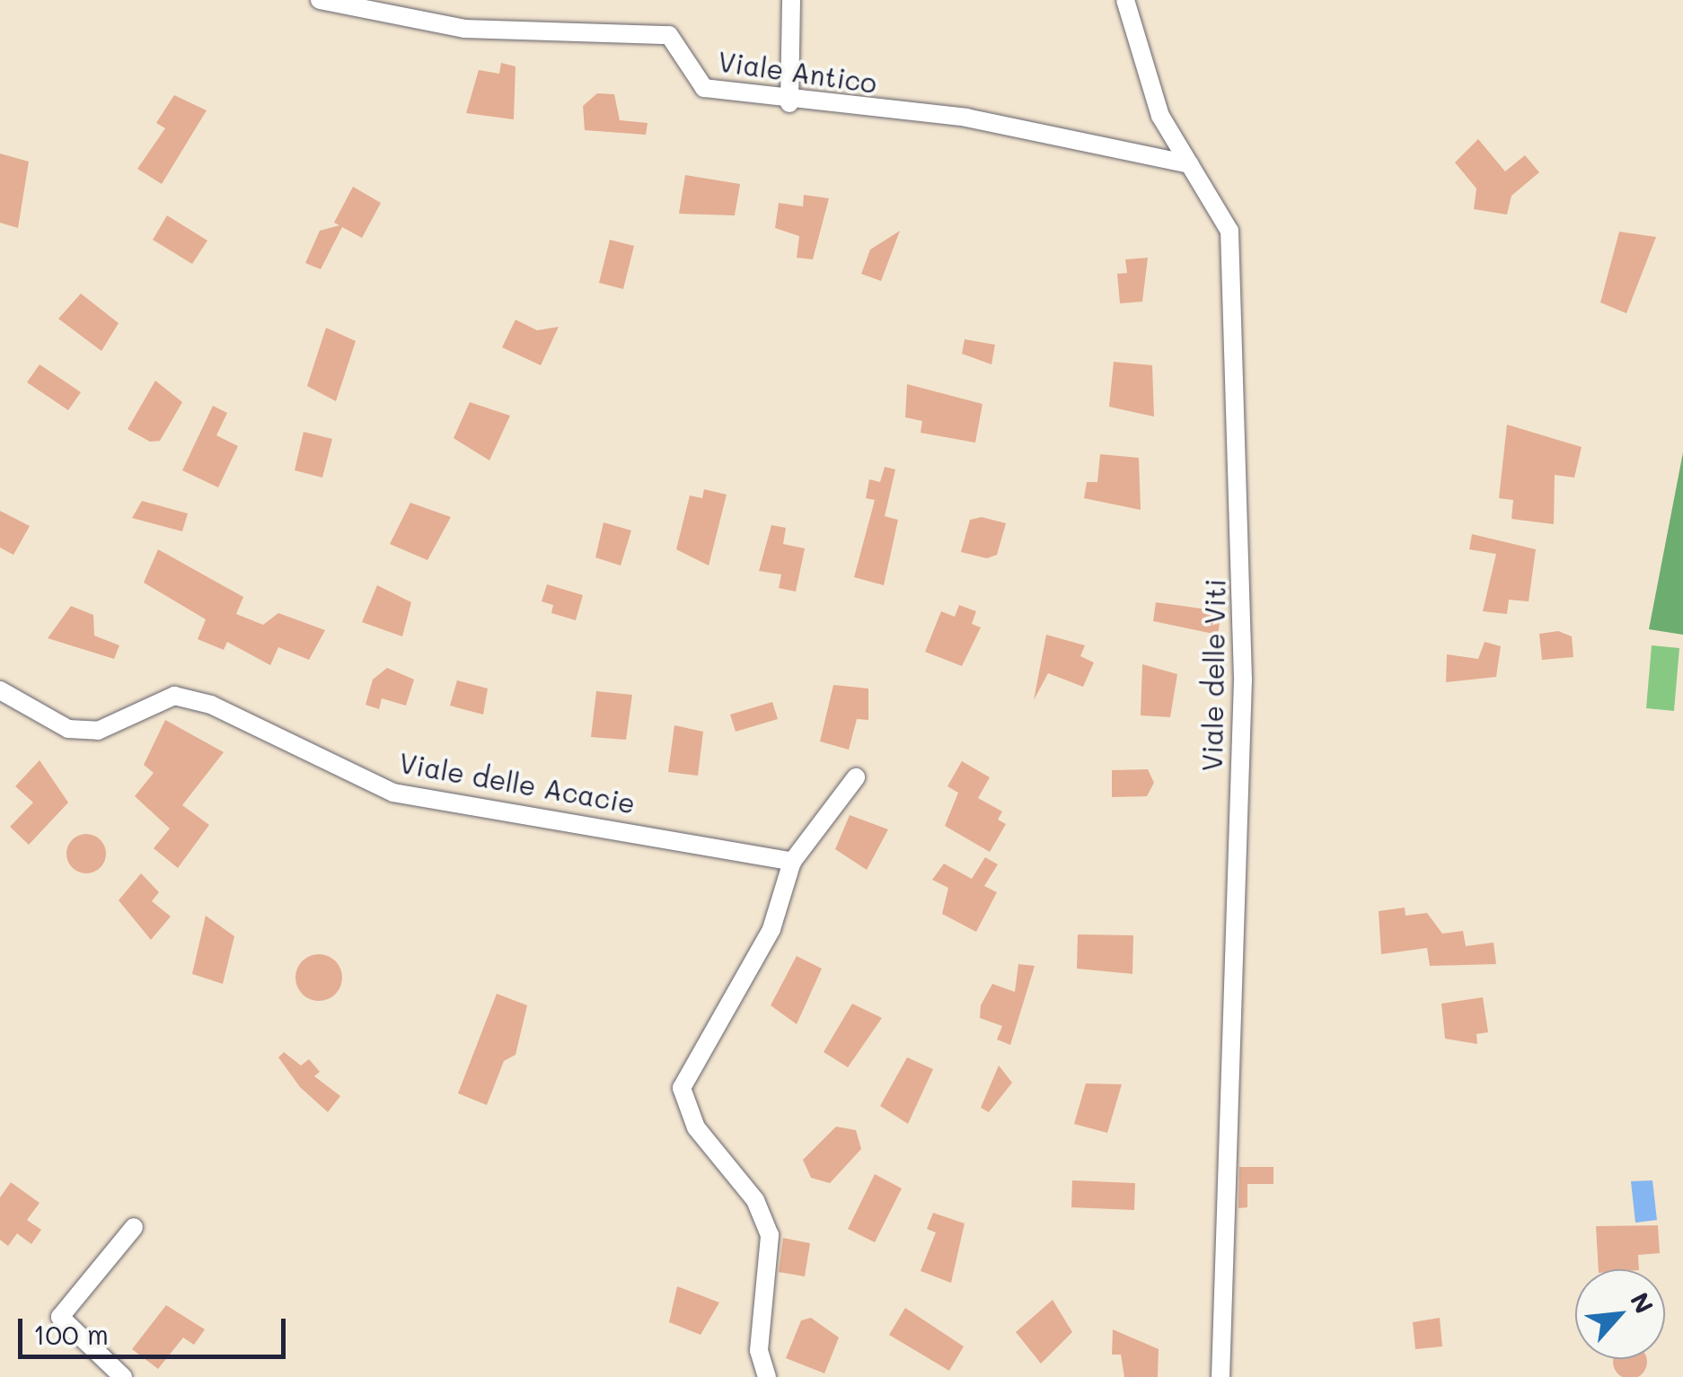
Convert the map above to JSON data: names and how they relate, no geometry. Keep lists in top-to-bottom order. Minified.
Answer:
{"streets":{"street":["Viale Antico","Viale delle Viti","Viale delle Acacie"]},"crossings":[["Viale Antico","Viale delle Viti"]],"scale_bar":"100 m","north":"top right"}
